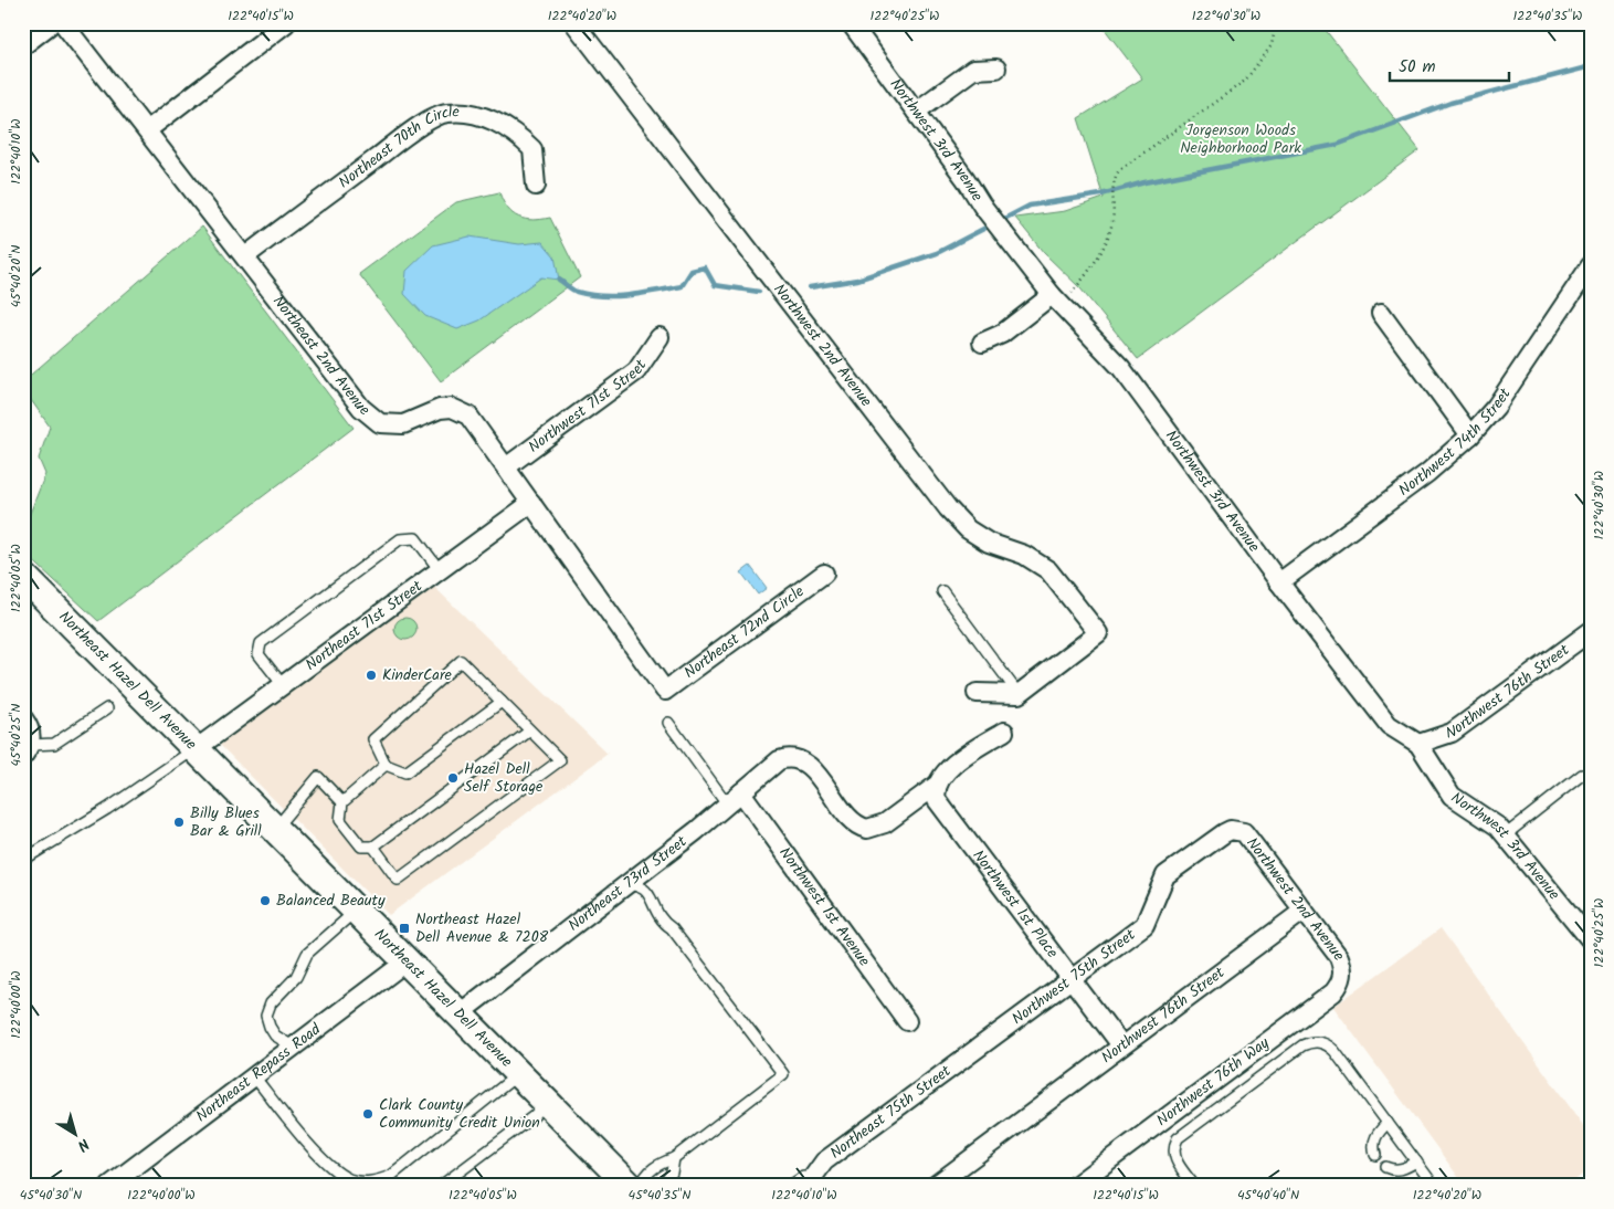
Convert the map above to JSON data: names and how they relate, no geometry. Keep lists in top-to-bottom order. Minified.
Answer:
{"streets":{"main road":["Northeast Hazel Dell Avenue"],"street":["Northwest 3rd Avenue","Northeast 70th Circle","Northwest 2nd Avenue","Northeast 2nd Avenue","Northwest 71st Street","Northwest 74th Street","Northeast 71st Street","Northeast 72nd Circle","Northwest 76th Street","Northeast 73rd Street","Northwest 1st Place","Northwest 1st Avenue","Northwest 75th Street","Northeast Repass Road","Northwest 76th Way","Northeast 75th Street"]},"crossings":[["Northwest 3rd Avenue","Northwest 74th Street"],["Northwest 3rd Avenue","Northwest 76th Street"],["Northeast 70th Circle","Northeast 2nd Avenue"],["Northwest 2nd Avenue","Northwest 76th Street"],["Northwest 2nd Avenue","Northwest 75th Street"],["Northwest 2nd Avenue","Northwest 76th Way"],["Northeast 2nd Avenue","Northwest 71st Street"],["Northeast 2nd Avenue","Northeast 71st Street"],["Northeast 2nd Avenue","Northeast 72nd Circle"],["Northeast 71st Street","Northeast Hazel Dell Avenue"],["Northeast Hazel Dell Avenue","Northeast 73rd Street"],["Northeast Hazel Dell Avenue","Northeast Repass Road"],["Northwest 76th Street","Northwest 1st Place"],["Northeast 73rd Street","Northwest 1st Place"],["Northeast 73rd Street","Northwest 1st Avenue"],["Northwest 1st Place","Northwest 75th Street"],["Northwest 75th Street","Northeast 75th Street"]],"parks":["Jorgenson Woods Neighborhood Park"],"places":{"other":["KinderCare","Hazel Dell Self Storage","Billy Blues Bar & Grill","Balanced Beauty","Clark County Community Credit Union"],"transit":["Northeast Hazel Dell Avenue & 7208"]},"scale_bar":"50 m","north":"bottom right","coordinates":["122°40'15\"W","122°40'20\"W","122°40'25\"W","122°40'30\"W","122°40'35\"W","122°40'10\"W","45°40'20\"N","122°40'05\"W","45°40'25\"N","122°40'00\"W","45°40'30\"N","45°40'35\"N","45°40'40\"N"]}
